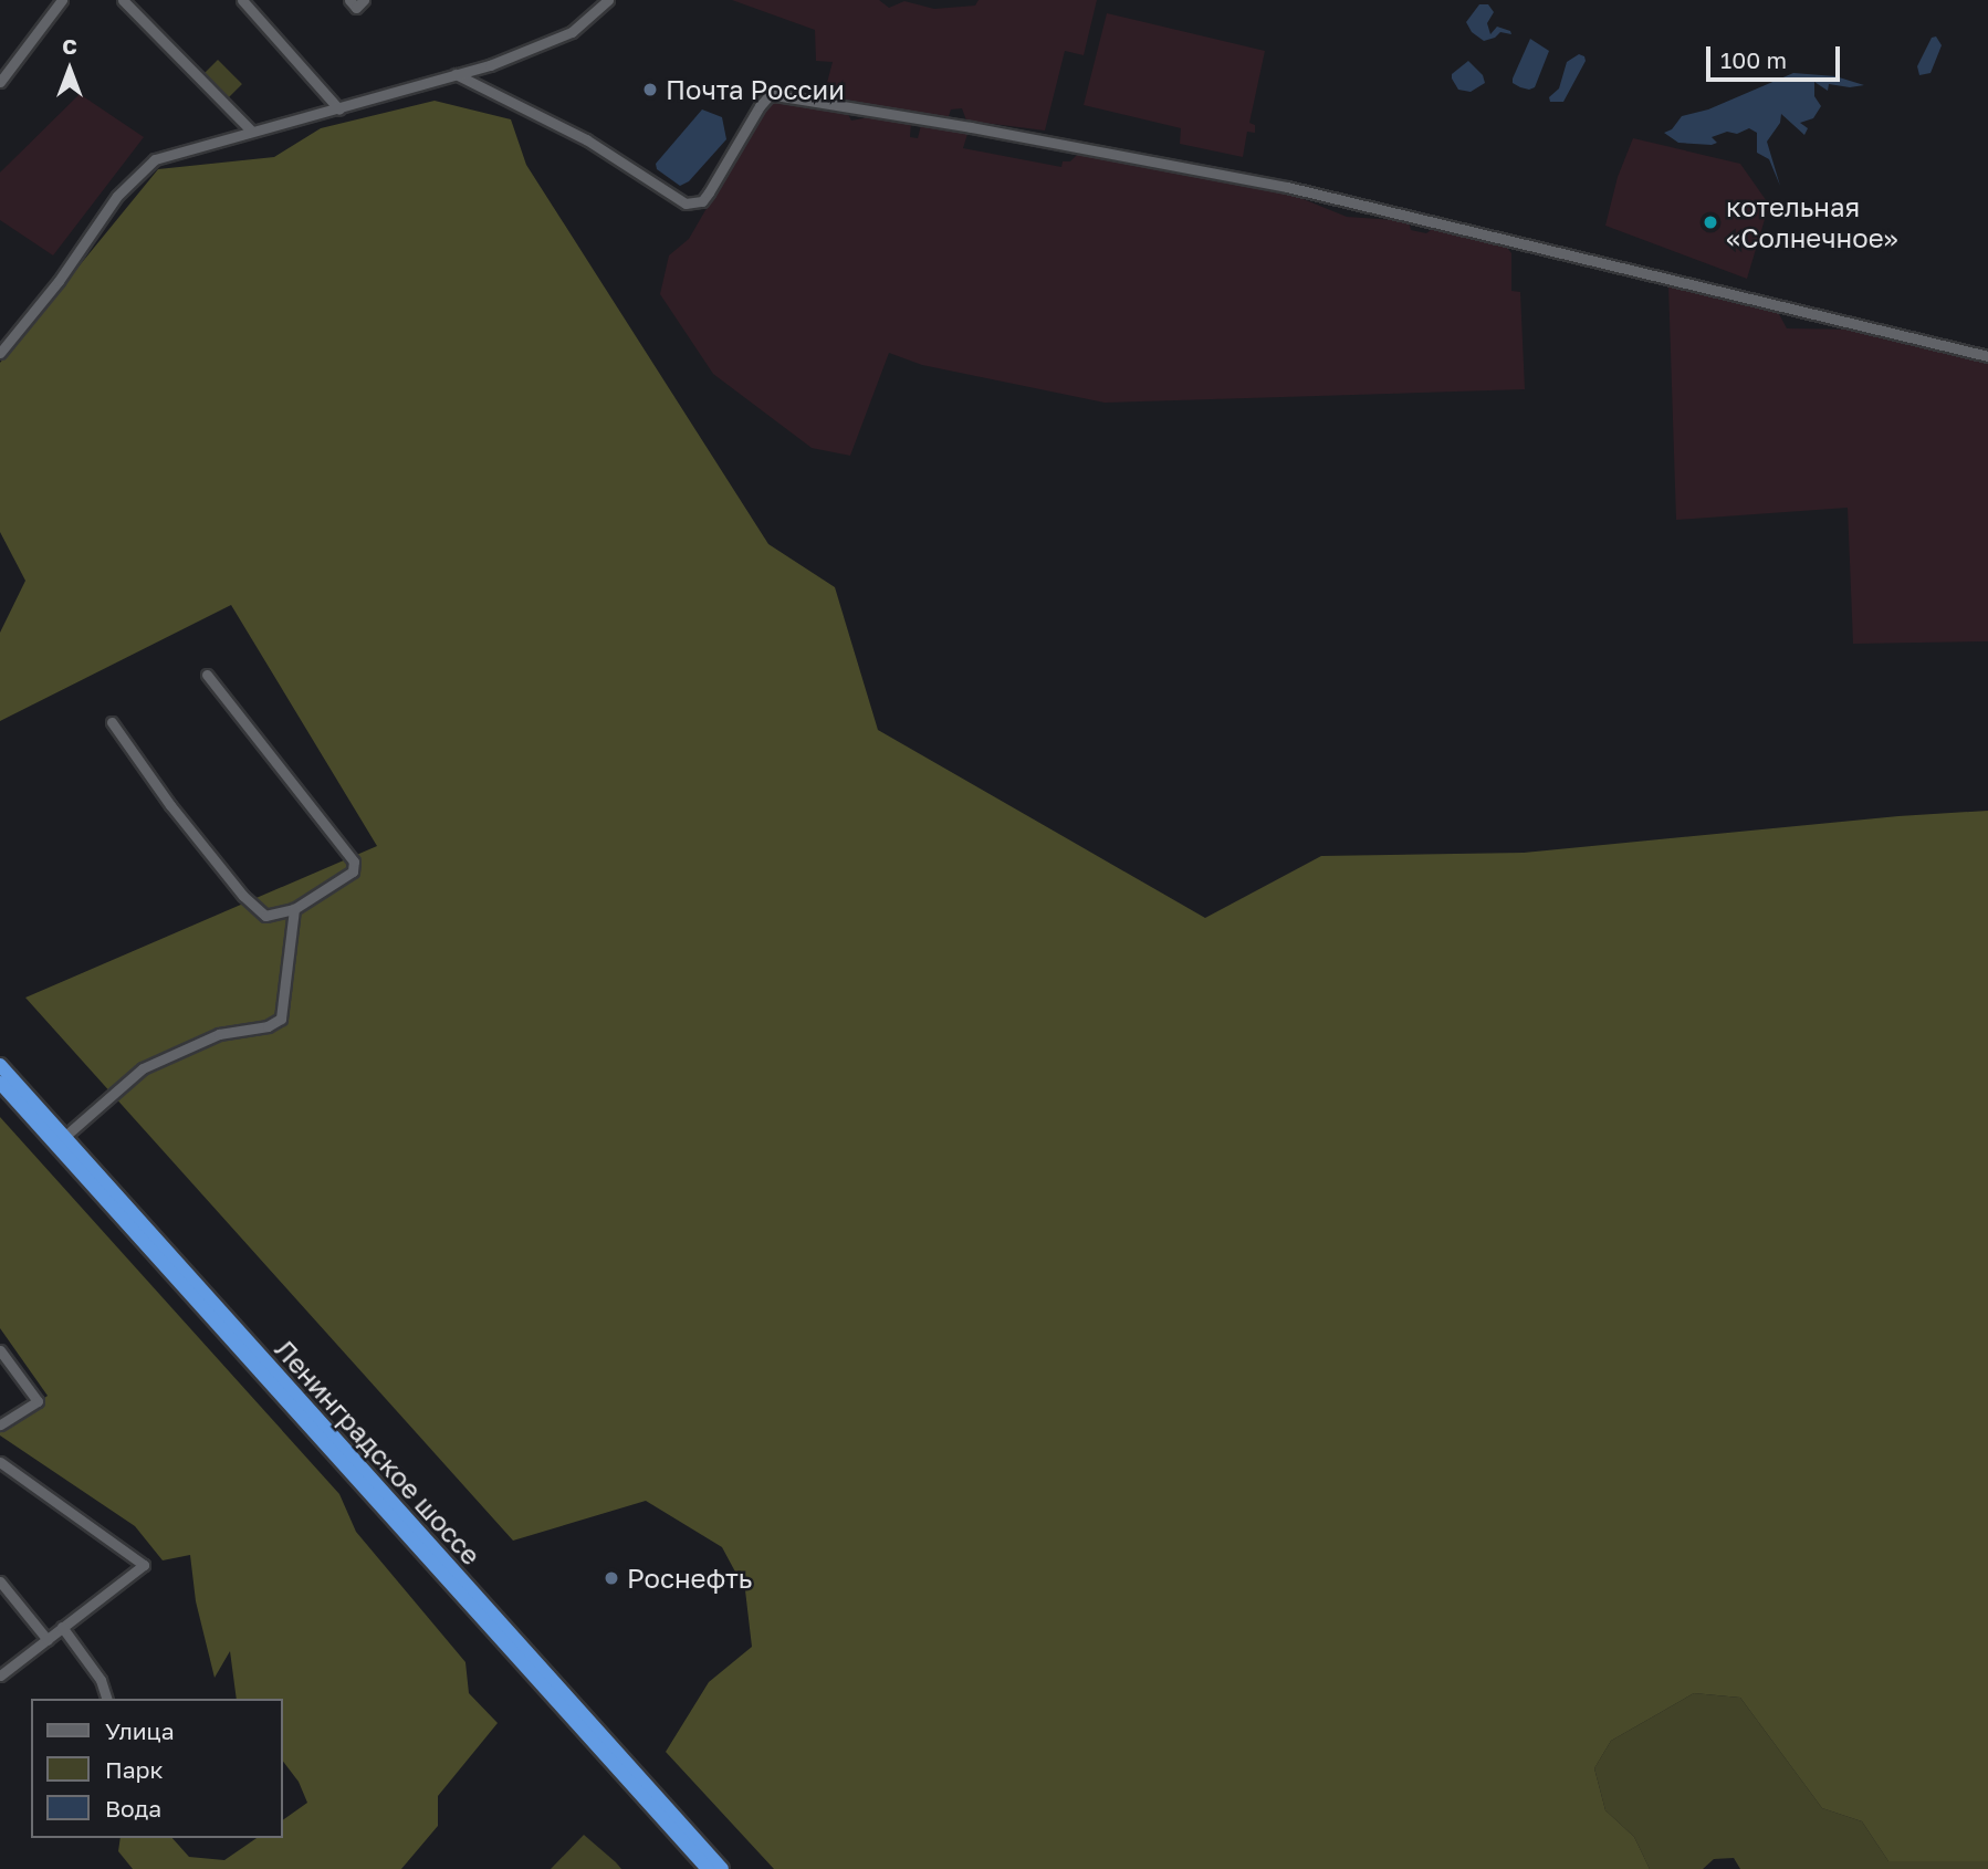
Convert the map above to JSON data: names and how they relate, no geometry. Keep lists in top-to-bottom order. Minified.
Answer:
{"streets":{"highway":["Ленинградское шоссе"]},"places":["Почта России","котельная «Солнечное»","Роснефть"],"legend":["Улица","Парк","Вода"],"scale_bar":"100 m","north":"top"}
